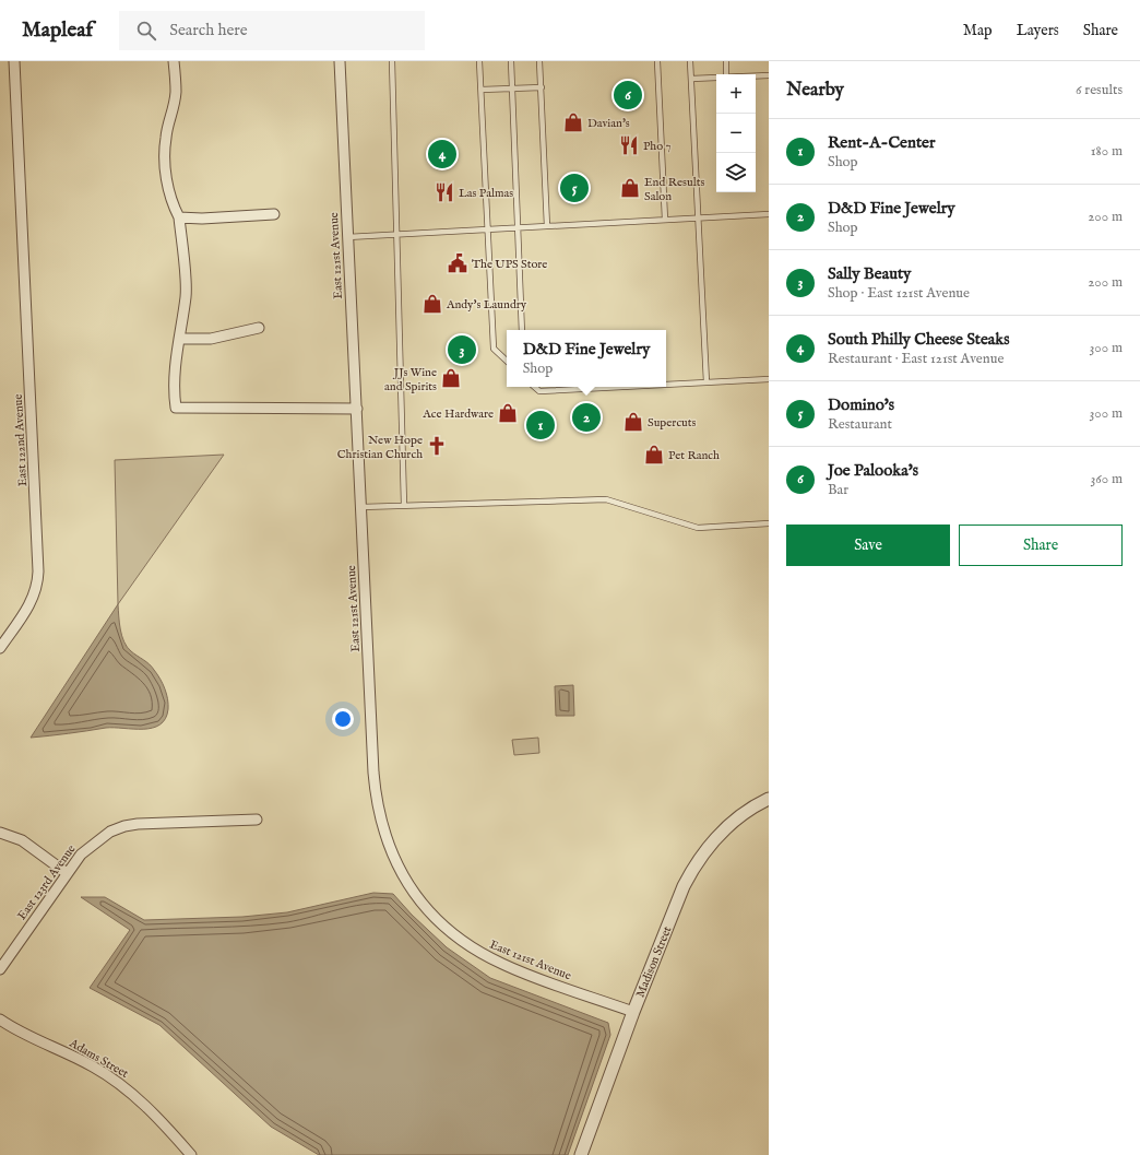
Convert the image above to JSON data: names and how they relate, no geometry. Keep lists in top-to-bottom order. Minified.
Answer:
{"streets":{"street":["East 121st Avenue","East 122nd Avenue","East 123rd Avenue","Madison Street","Adams Street"]},"crossings":[["East 121st Avenue","Madison Street"]],"places":{"shop":["Davian's","End Results Salon","Andy's Laundry","JJs Wine and Spirits","Ace Hardware","Supercuts","Pet Ranch"],"restaurant":["Pho 7","Las Palmas"],"public building":["The UPS Store"],"church":["New Hope Christian Church"]},"page":{"header":"Mapleaf","search":"Search here","nav":["Map","Layers","Share"],"heading":["Nearby","6 results"],"map_buttons":["+","−"],"pins":["6","4","5","3","2","1"],"list":[{"mark":"1","name":"Rent-A-Center","note":"Shop","value":"180 m"},{"mark":"2","name":"D&D Fine Jewelry","note":"Shop","value":"200 m"},{"mark":"3","name":"Sally Beauty","note":"Shop · East 121st Avenue","value":"200 m"},{"mark":"4","name":"South Philly Cheese Steaks","note":"Restaurant · East 121st Avenue","value":"300 m"},{"mark":"5","name":"Domino's","note":"Restaurant","value":"300 m"},{"mark":"6","name":"Joe Palooka's","note":"Bar","value":"360 m"}],"popup":["D&D Fine Jewelry","Shop"],"buttons":["Save","Share"]}}
